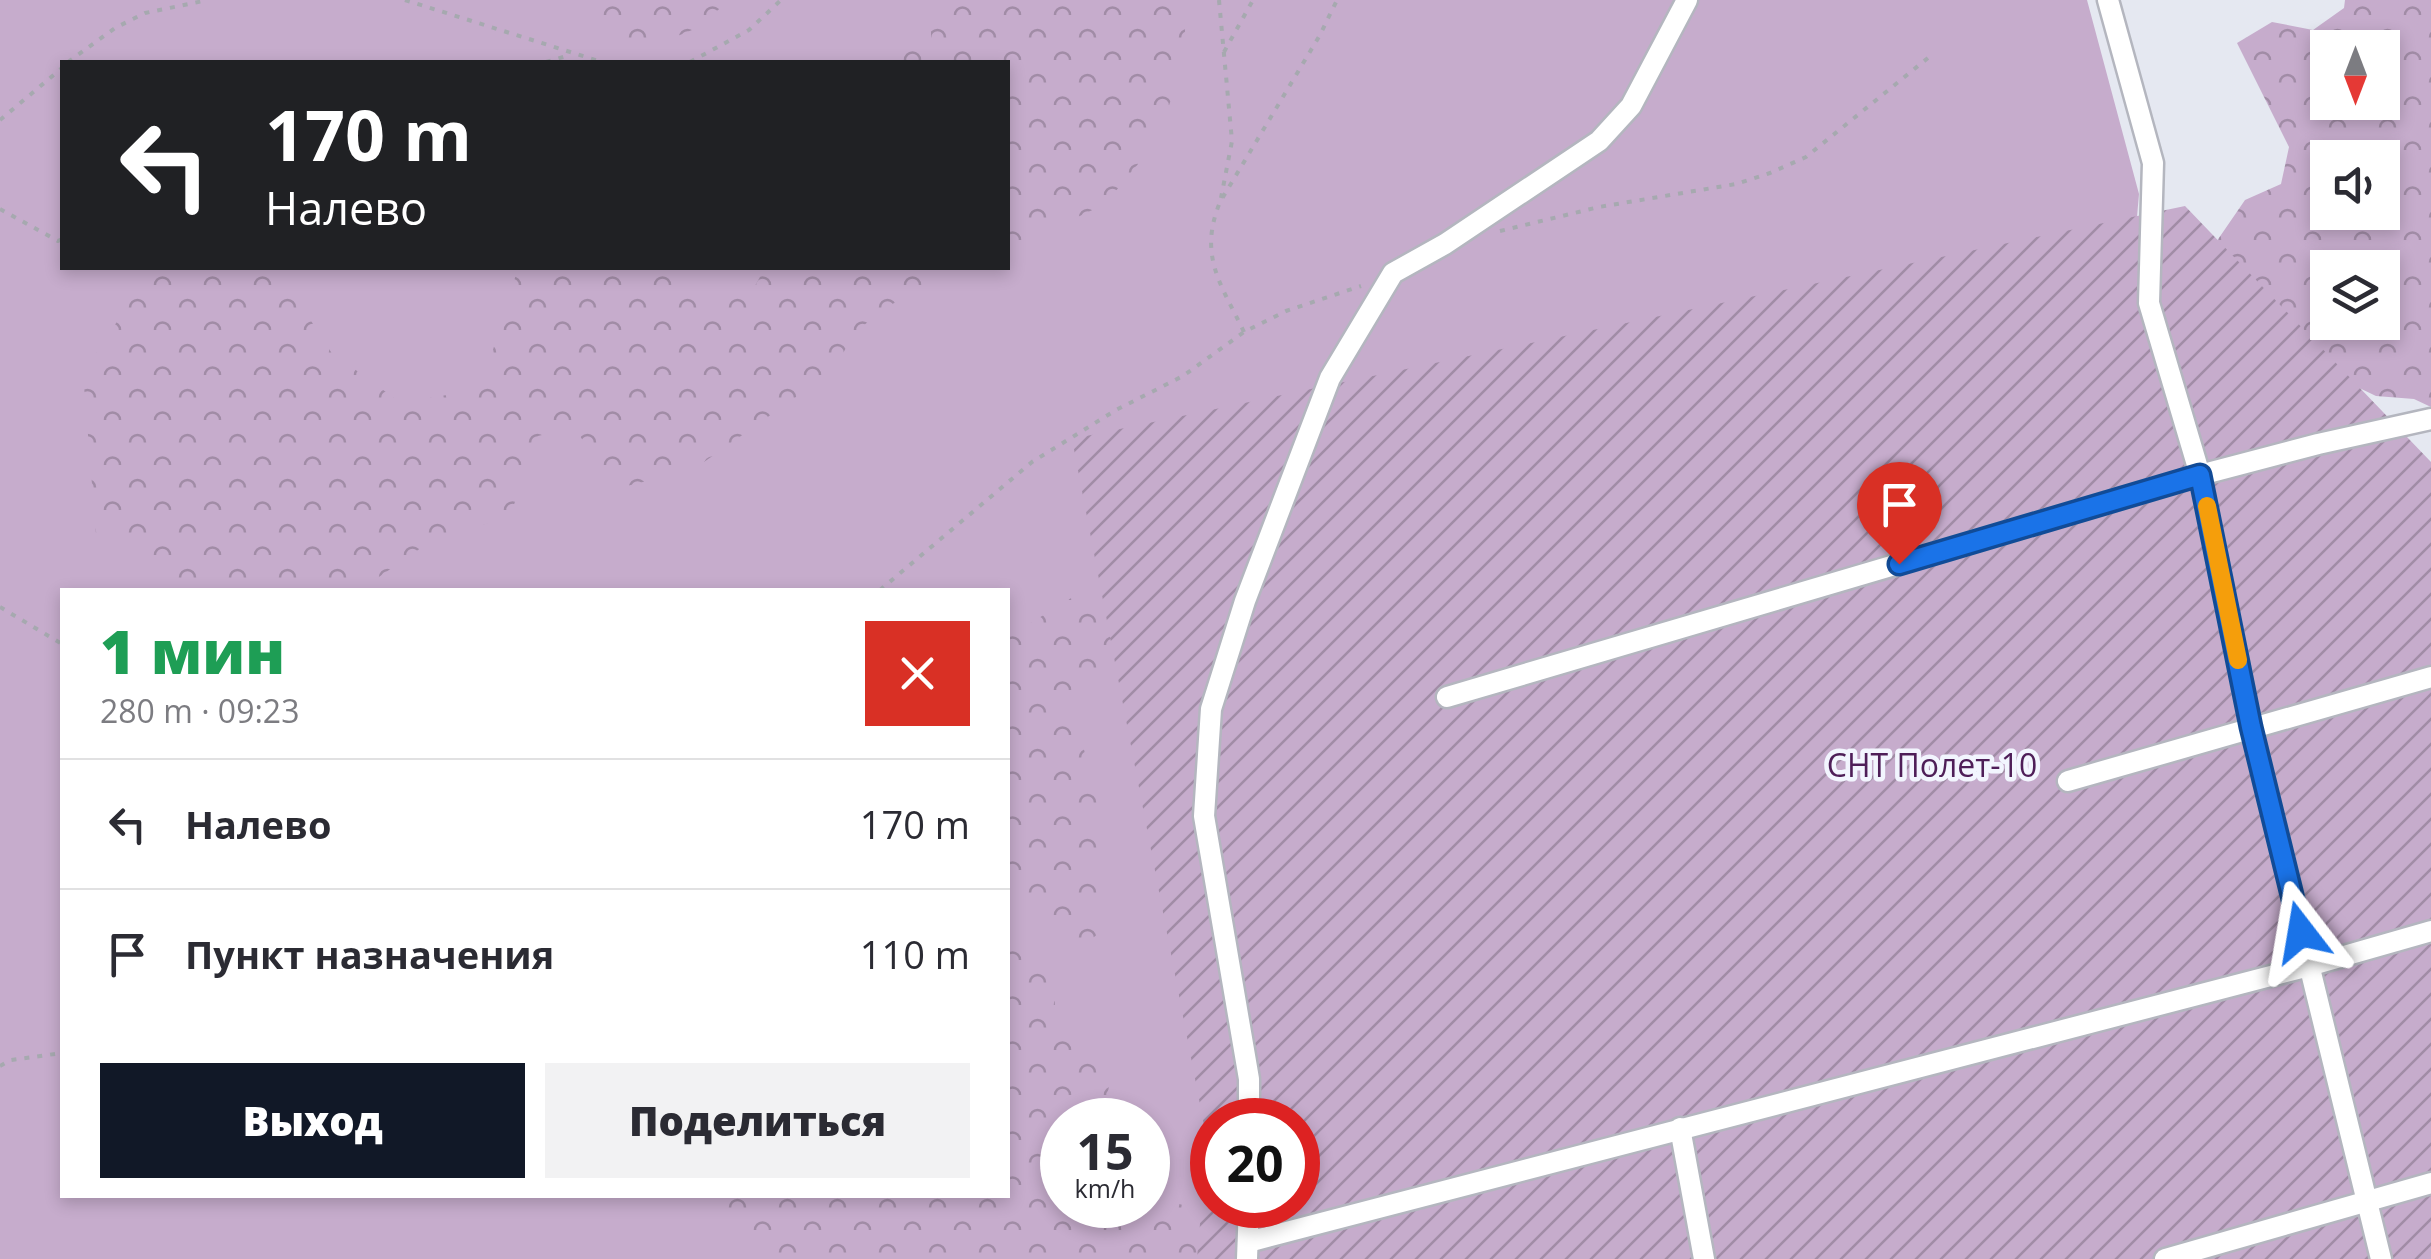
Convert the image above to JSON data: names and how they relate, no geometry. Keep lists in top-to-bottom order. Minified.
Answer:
{"parks":["СНТ Полет-10"],"north":"bottom","page":{"turn":["170 m","Налево"],"heading":["1 мин","280 m · 09:23"],"list":[{"name":"Налево","value":"170 m"},{"name":"Пункт назначения","value":"110 m"}],"buttons":["Выход","Поделиться"],"speed":"15 km/h","limit":"20"}}
